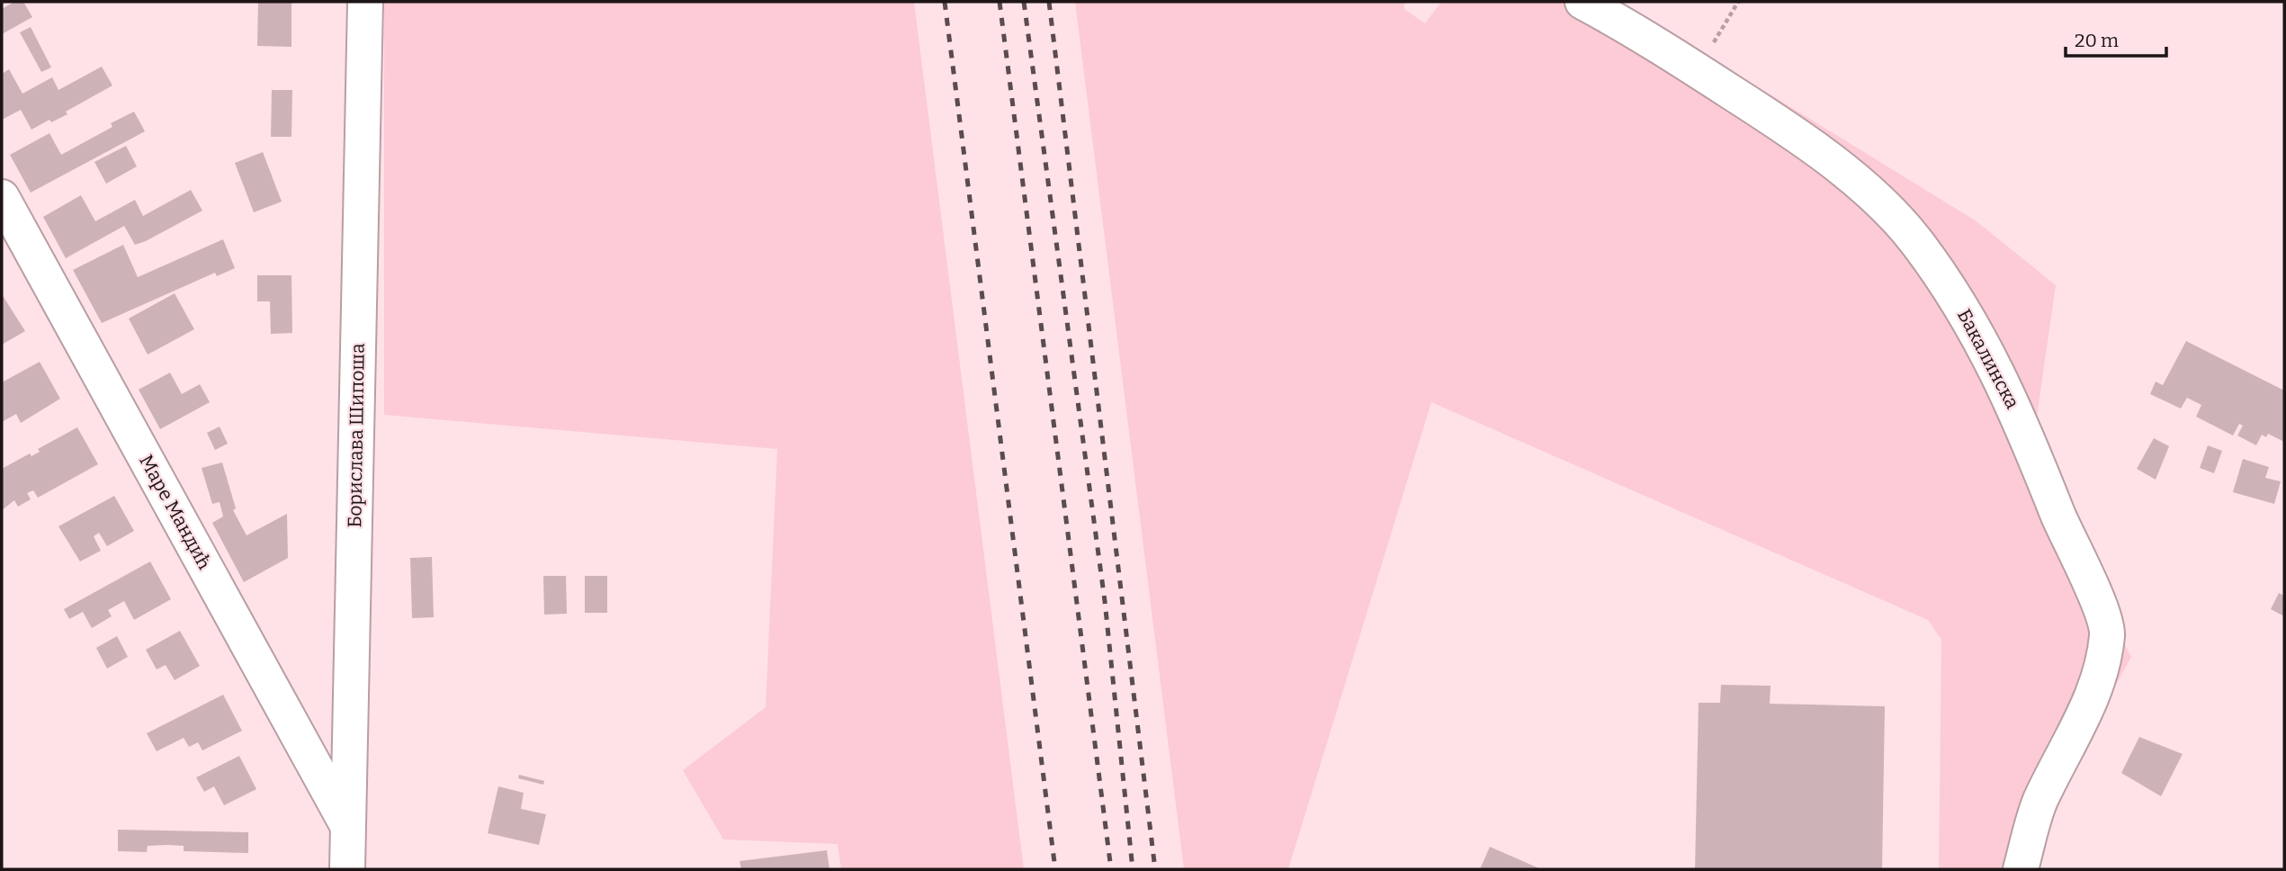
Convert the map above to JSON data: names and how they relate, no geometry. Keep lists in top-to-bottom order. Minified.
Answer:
{"streets":{"street":["Бакалинска","Борислава Шипоша","Маре Мандић"]},"crossings":[["Борислава Шипоша","Маре Мандић"]],"scale_bar":"20 m"}
